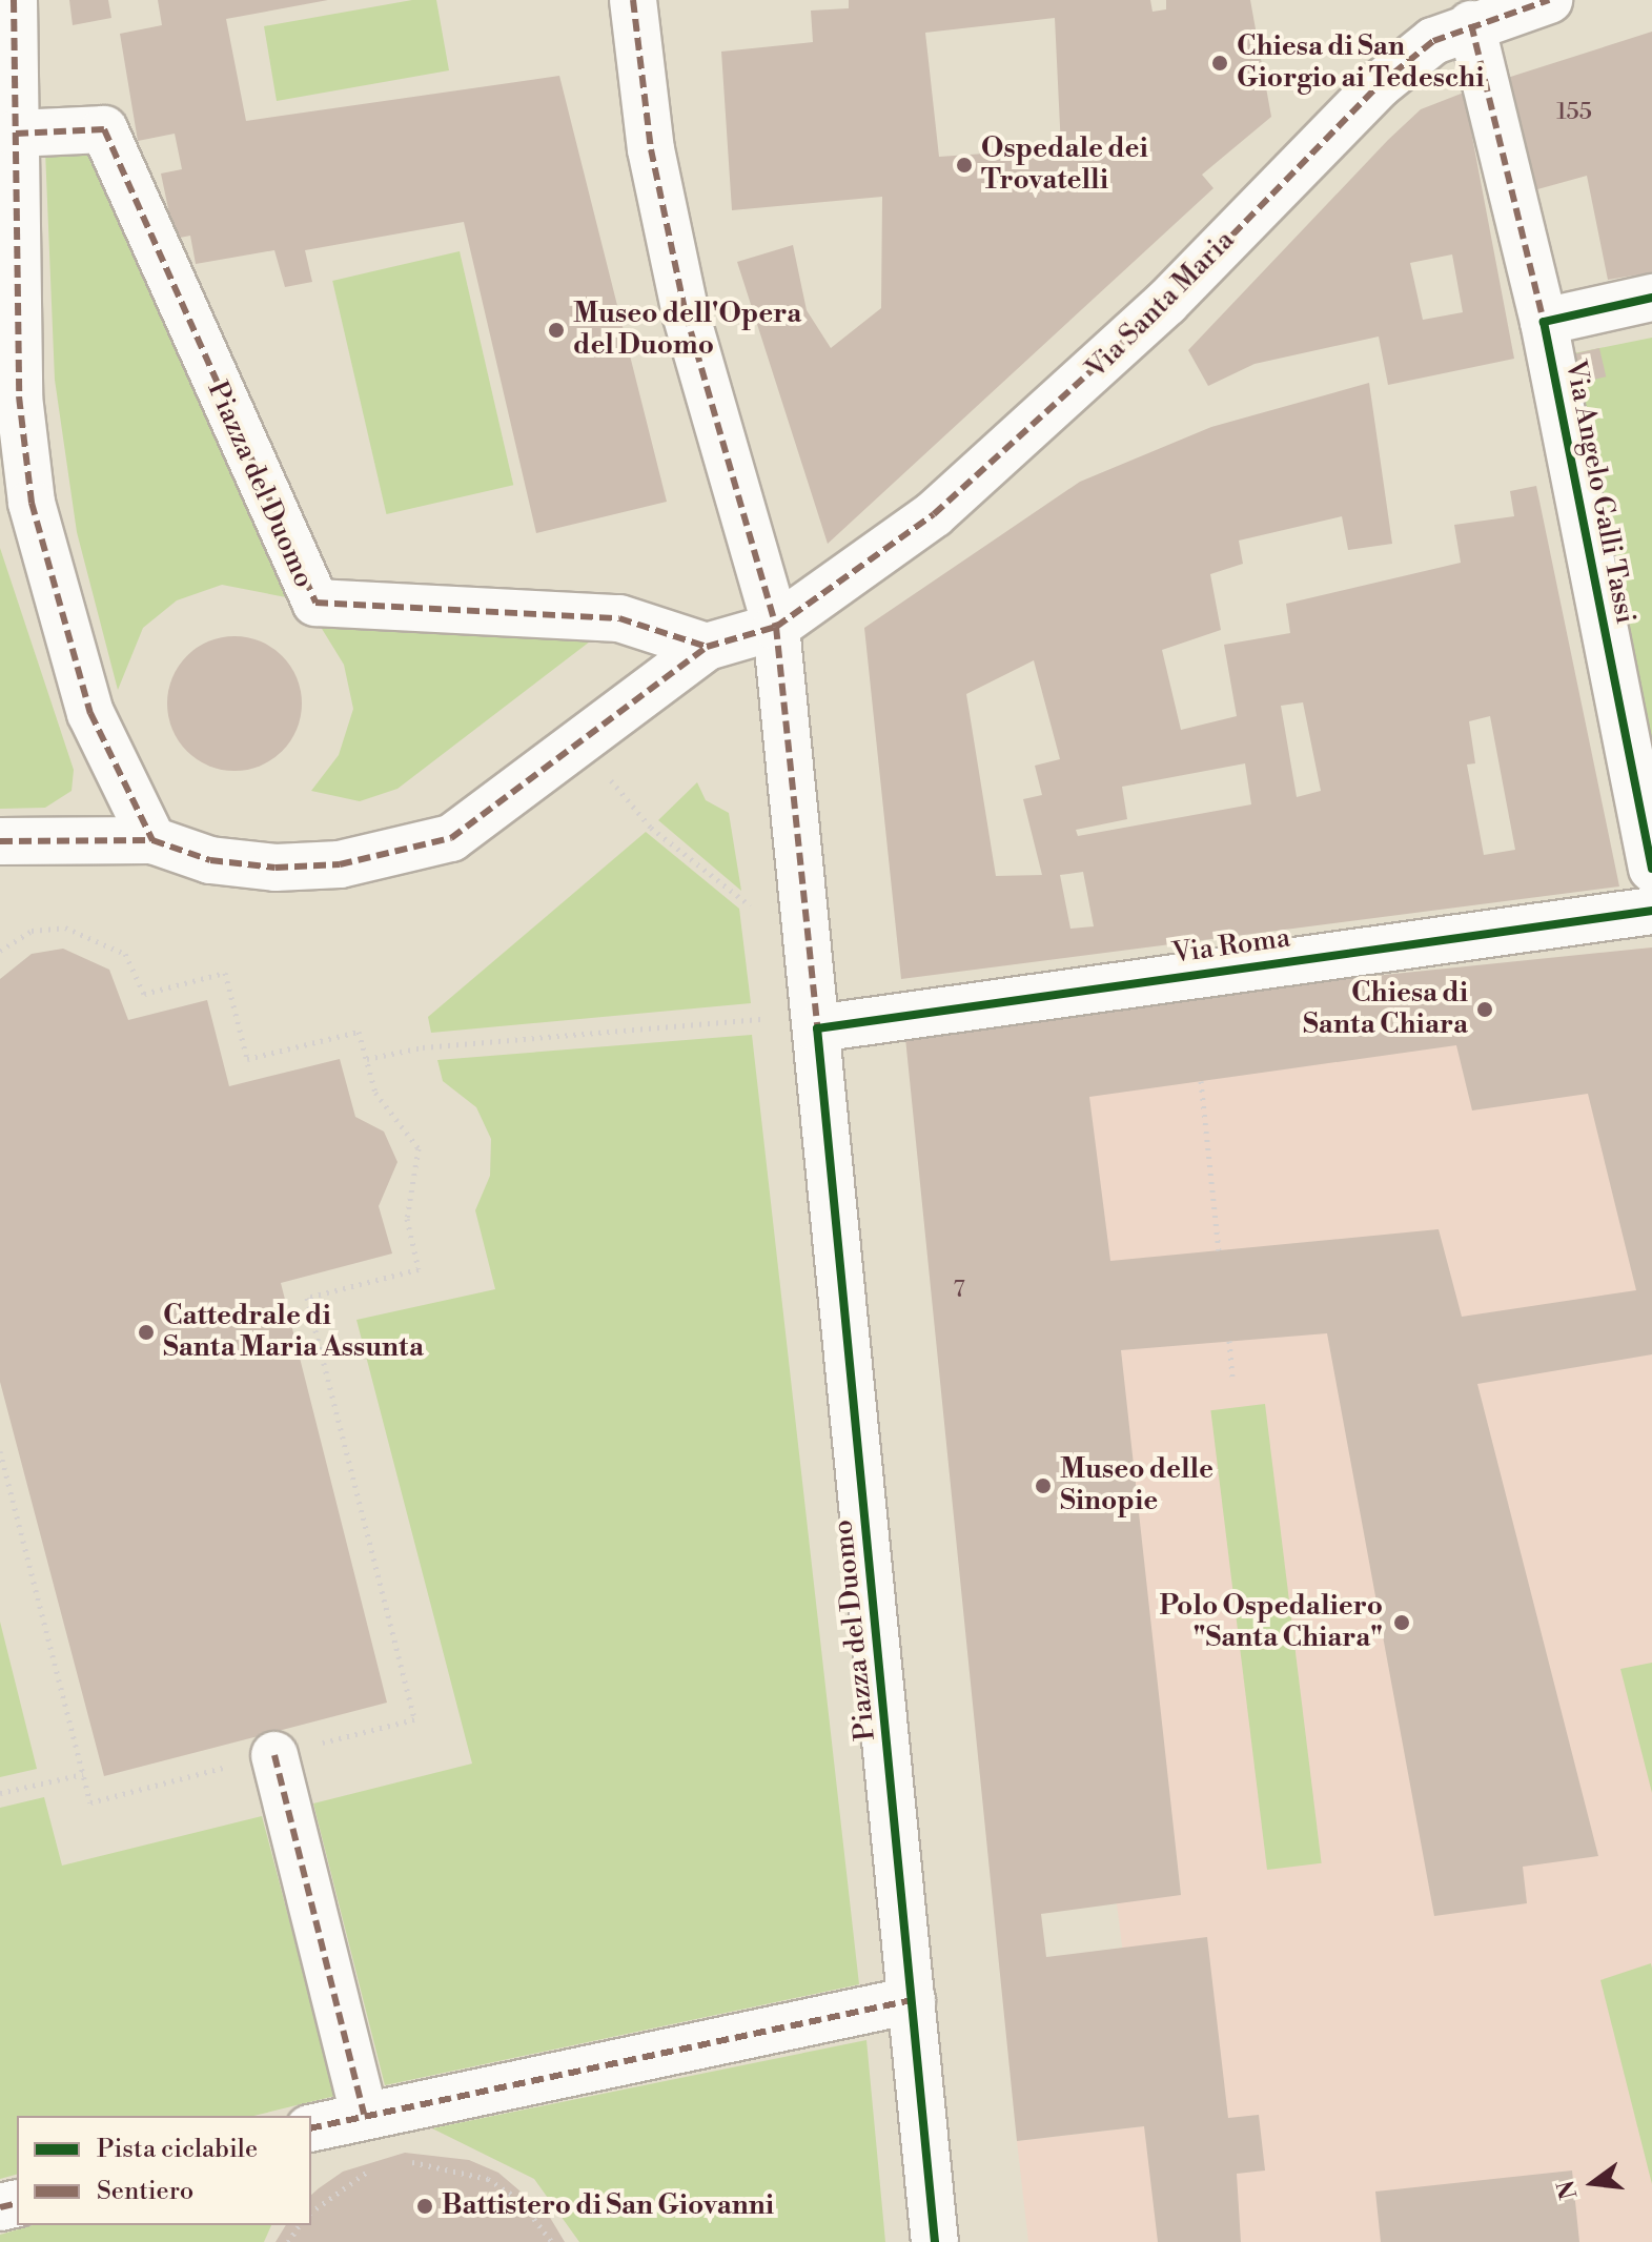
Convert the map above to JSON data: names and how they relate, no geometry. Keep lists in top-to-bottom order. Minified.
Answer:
{"streets":{"street":["Via Santa Maria","Piazza del Duomo","Via Angelo Galli Tassi","Via Roma"]},"crossings":[["Via Santa Maria","Piazza del Duomo"],["Via Santa Maria","Via Angelo Galli Tassi"],["Piazza del Duomo","Via Roma"]],"places":["Chiesa di San Giorgio ai Tedeschi","Ospedale dei Trovatelli","Museo dell'Opera del Duomo","Chiesa di Santa Chiara","Cattedrale di Santa Maria Assunta","Museo delle Sinopie","Polo Ospedaliero \"Santa Chiara\"","Battistero di San Giovanni"],"house_numbers":["155","7"],"legend":["Pista ciclabile","Sentiero"],"north":"left"}
